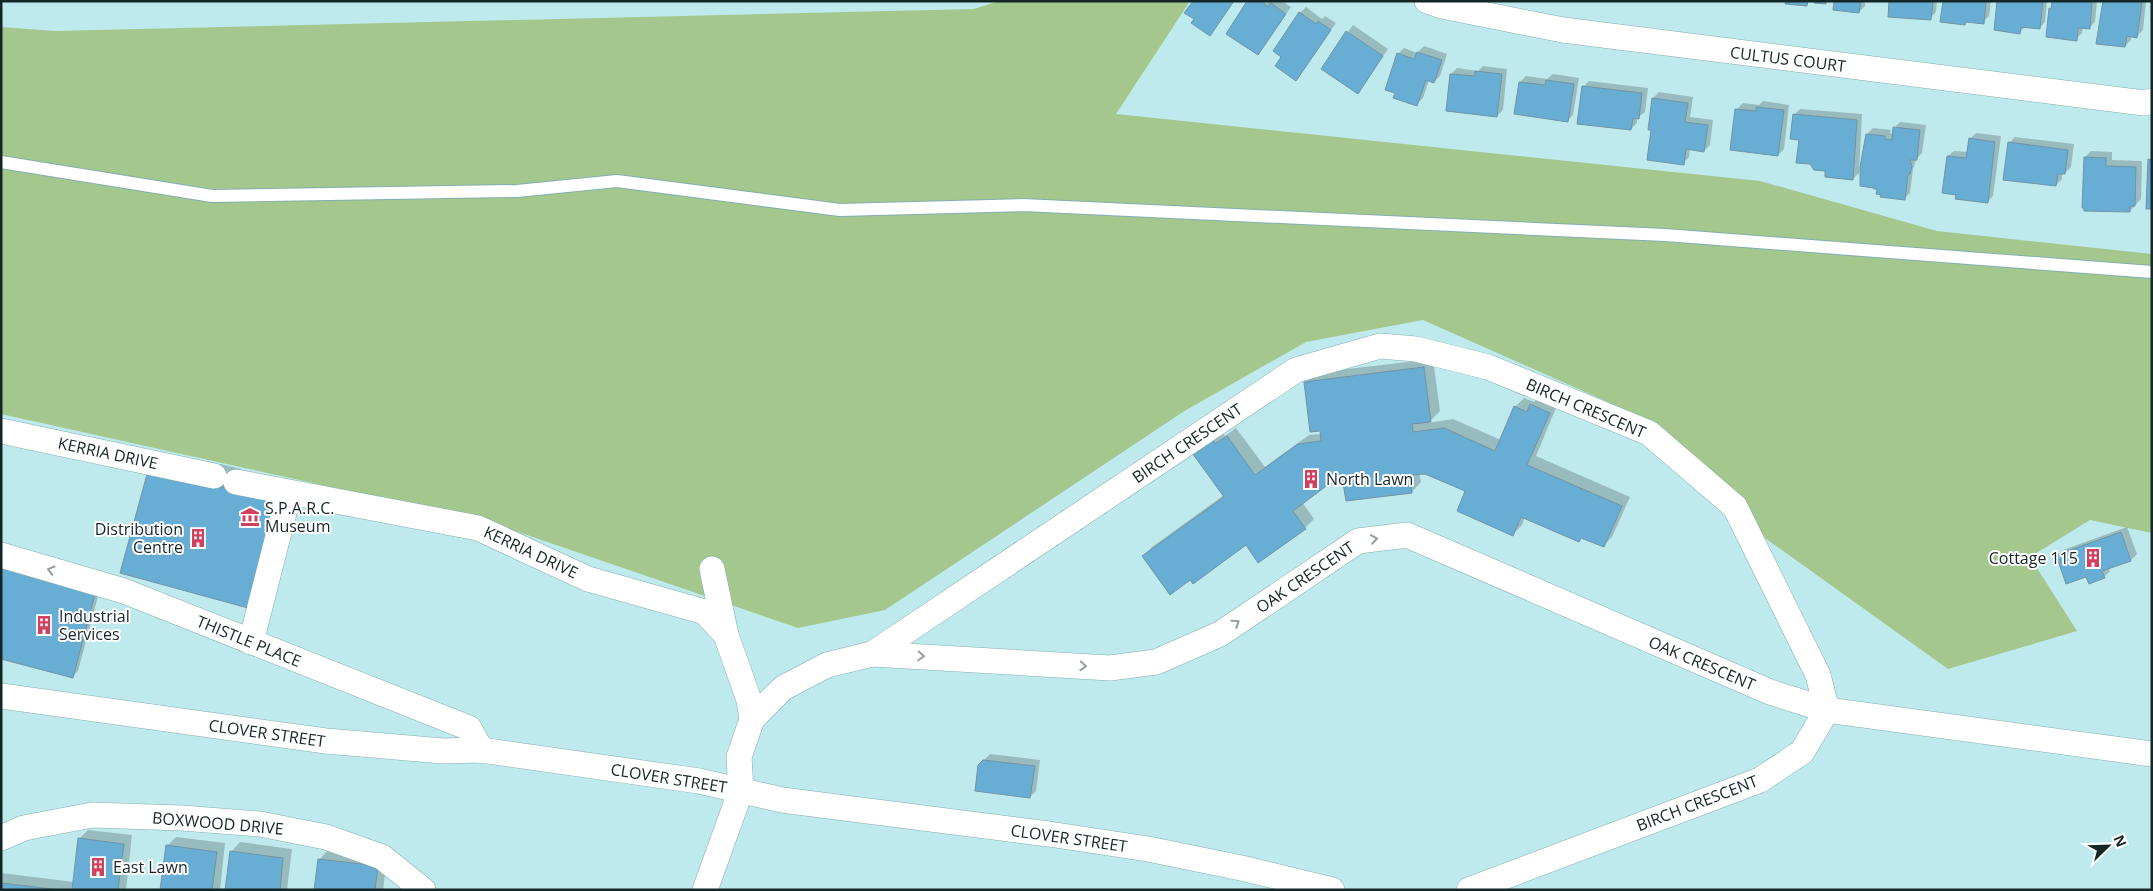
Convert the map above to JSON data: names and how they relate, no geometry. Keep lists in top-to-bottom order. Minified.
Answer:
{"streets":{"street":["CULTUS COURT","BIRCH CRESCENT","KERRIA DRIVE","OAK CRESCENT","THISTLE PLACE","CLOVER STREET","BOXWOOD DRIVE"]},"crossings":[["BIRCH CRESCENT","OAK CRESCENT"],["KERRIA DRIVE","OAK CRESCENT"],["OAK CRESCENT","CLOVER STREET"],["THISTLE PLACE","CLOVER STREET"]],"one_way":["OAK CRESCENT","THISTLE PLACE"],"places":{"building":["North Lawn","Distribution Centre","Cottage 115","Industrial Services","East Lawn"],"museum":["S.P.A.R.C. Museum"]},"north":"top right"}
